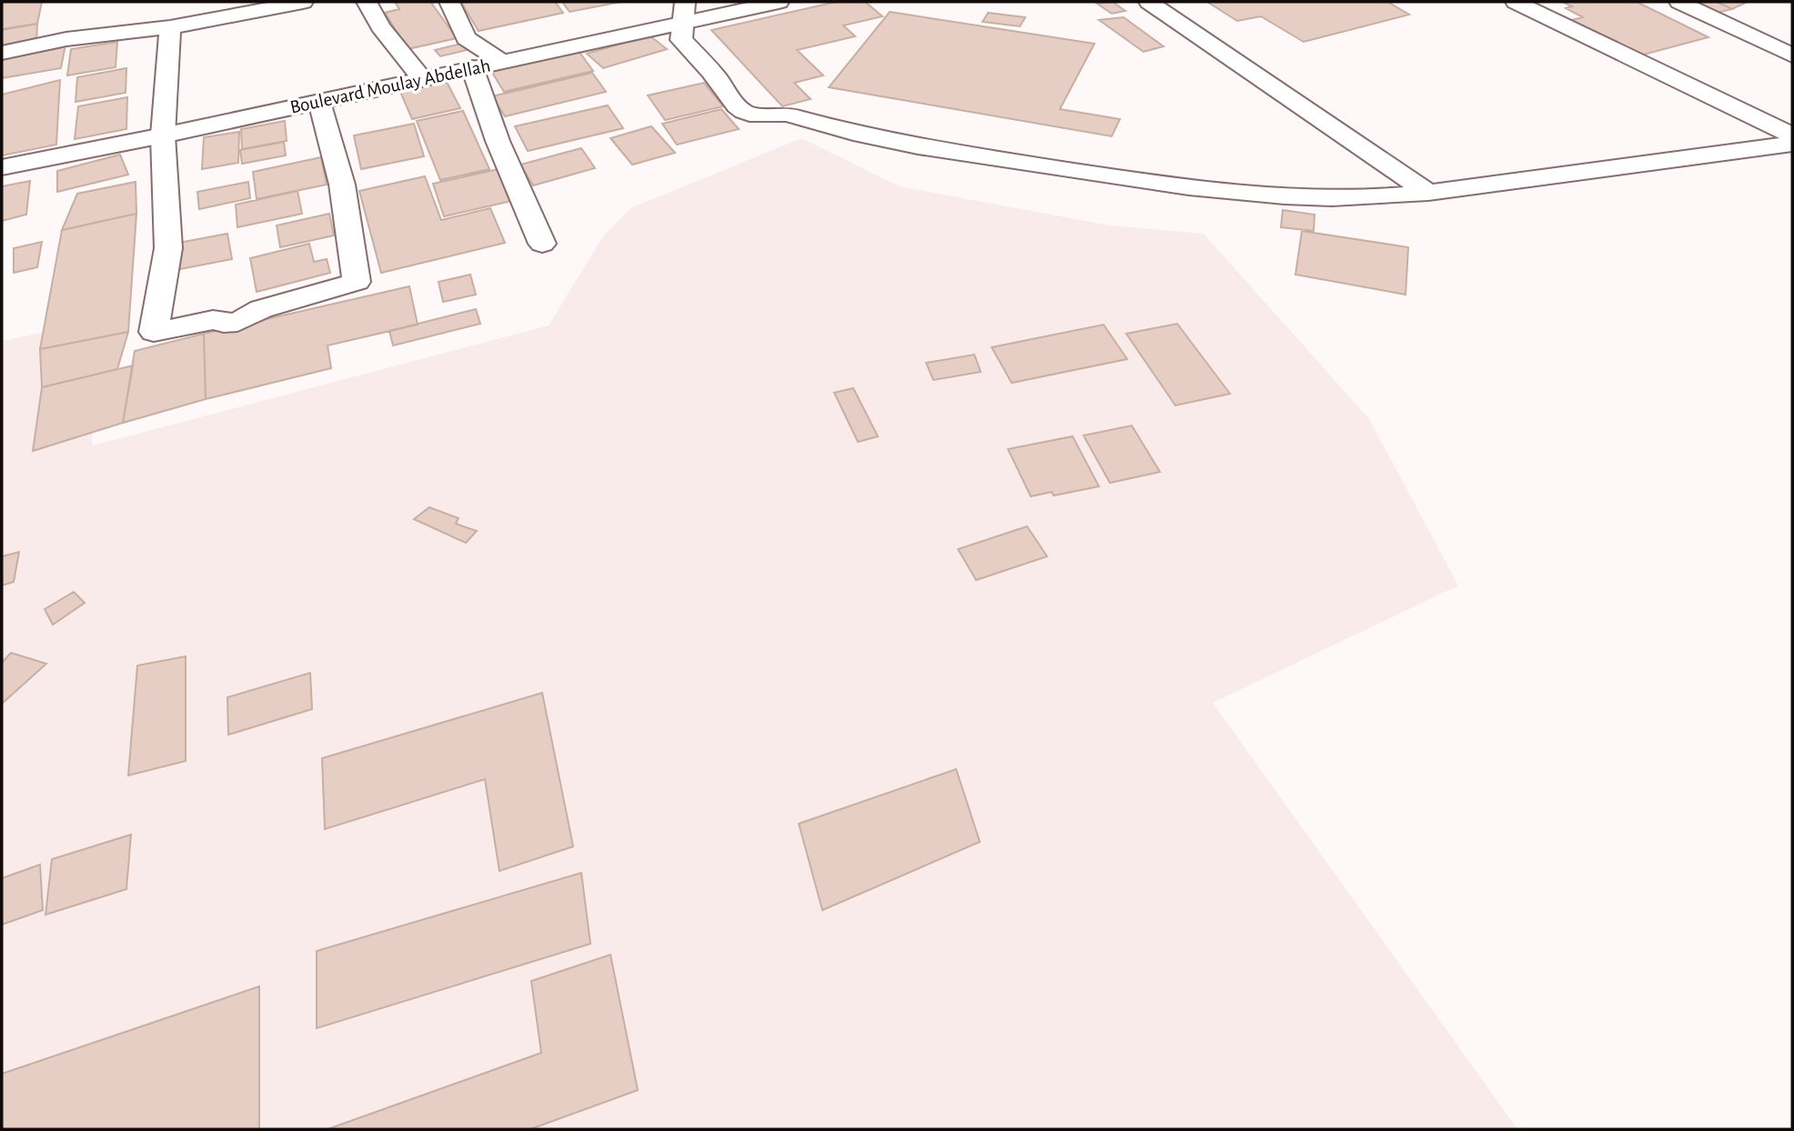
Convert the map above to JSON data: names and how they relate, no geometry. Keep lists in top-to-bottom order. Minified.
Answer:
{"streets":{"street":["Boulevard Moulay Abdellah"]}}
